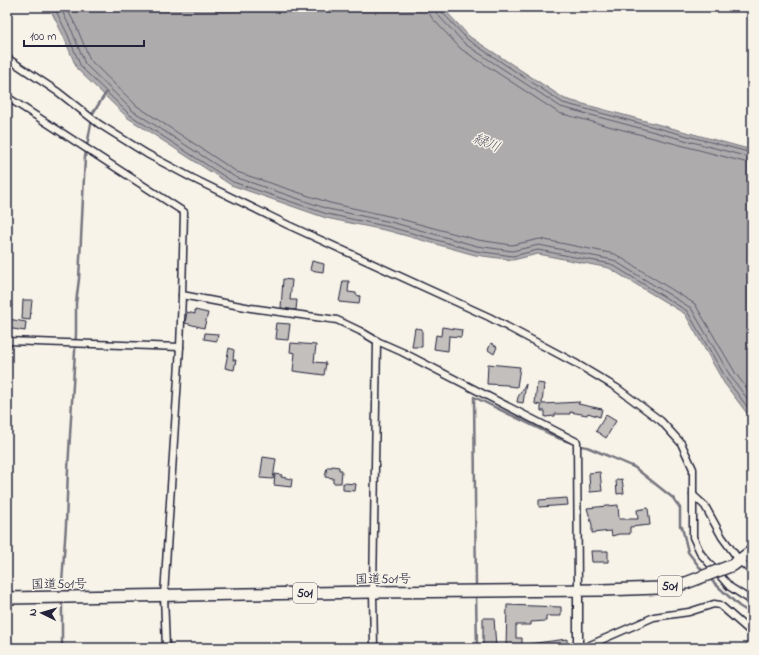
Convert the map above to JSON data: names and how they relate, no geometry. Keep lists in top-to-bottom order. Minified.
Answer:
{"streets":{"highway":["国道501号","501"]},"water":["緑川"],"scale_bar":"100 m","north":"left"}
